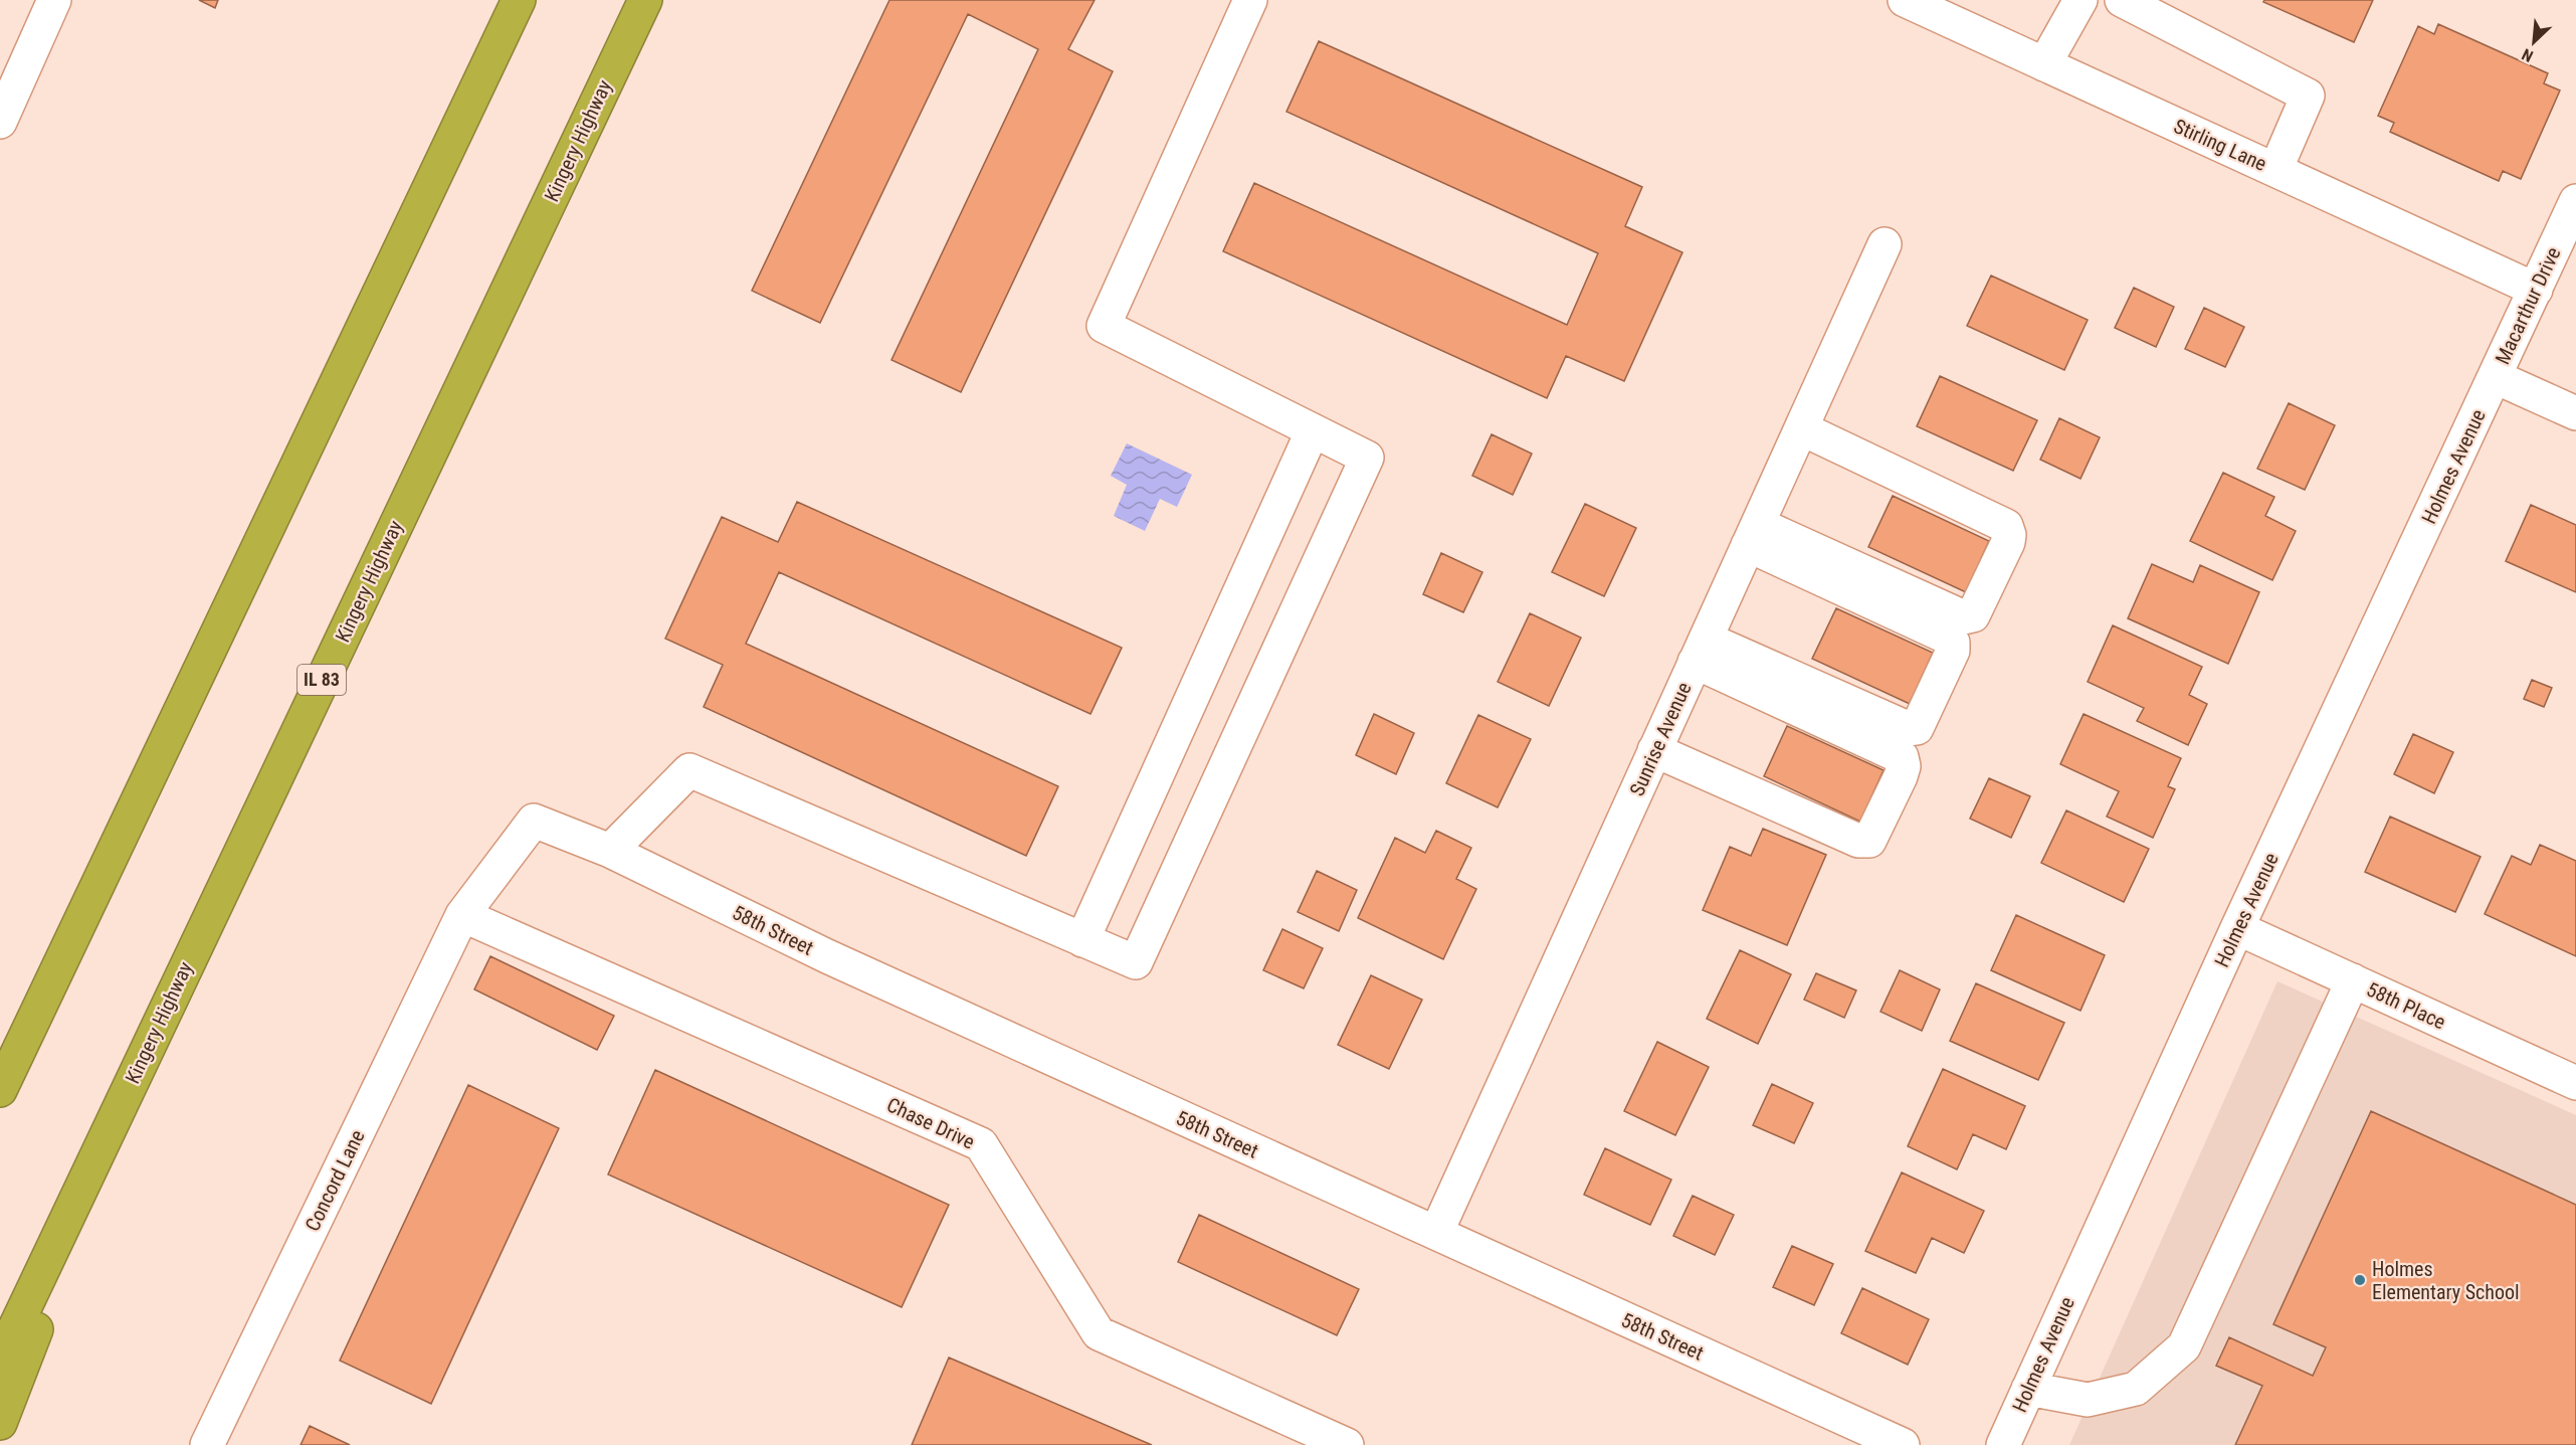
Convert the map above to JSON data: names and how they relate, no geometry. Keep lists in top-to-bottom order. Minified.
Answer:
{"streets":{"highway":["Kingery Highway","IL 83"],"street":["Stirling Lane","Macarthur Drive","Holmes Avenue","Sunrise Avenue","58th Street","58th Place","Chase Drive","Concord Lane"]},"crossings":[["Stirling Lane","Macarthur Drive"],["Macarthur Drive","Holmes Avenue"],["Holmes Avenue","58th Place"],["Sunrise Avenue","58th Street"],["58th Street","Concord Lane"],["Chase Drive","Concord Lane"]],"places":["Holmes Elementary School"],"north":"bottom left"}
